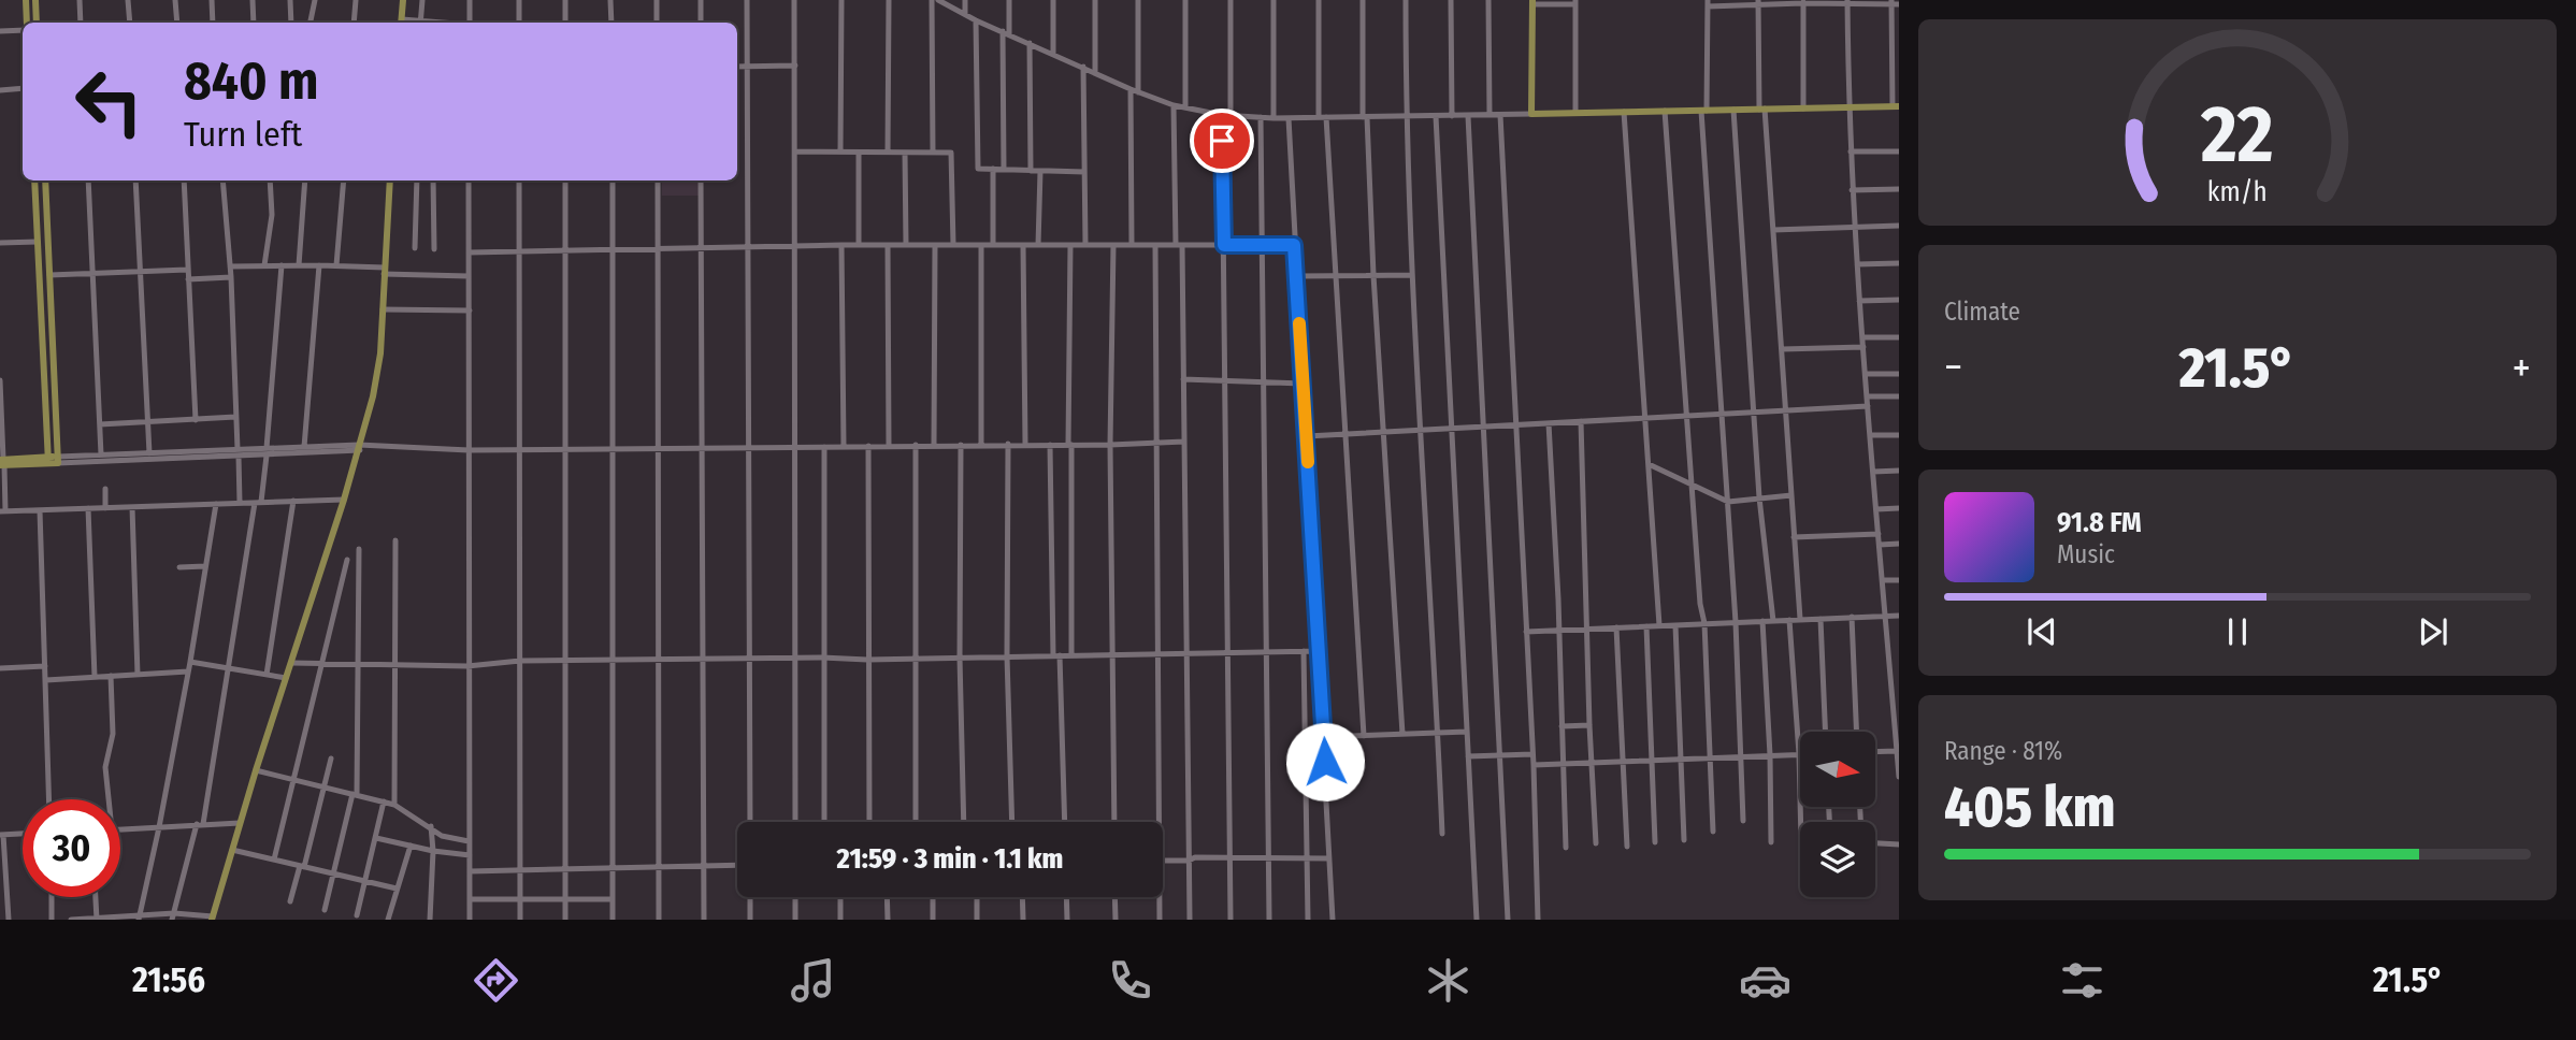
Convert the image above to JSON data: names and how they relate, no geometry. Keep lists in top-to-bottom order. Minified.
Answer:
{"north":"right","page":{"turn":["840 m","Turn left"],"tile":["Climate",["Range · 81%","405 km"]],"heat":["−","21.5°","+"],"song":["91.8 FM","Music"],"limit":"30","trip":"21:59 · 3 min · 1.1 km","tabs":["21:56","21.5°"],"gauge":["22","km/h"]}}
